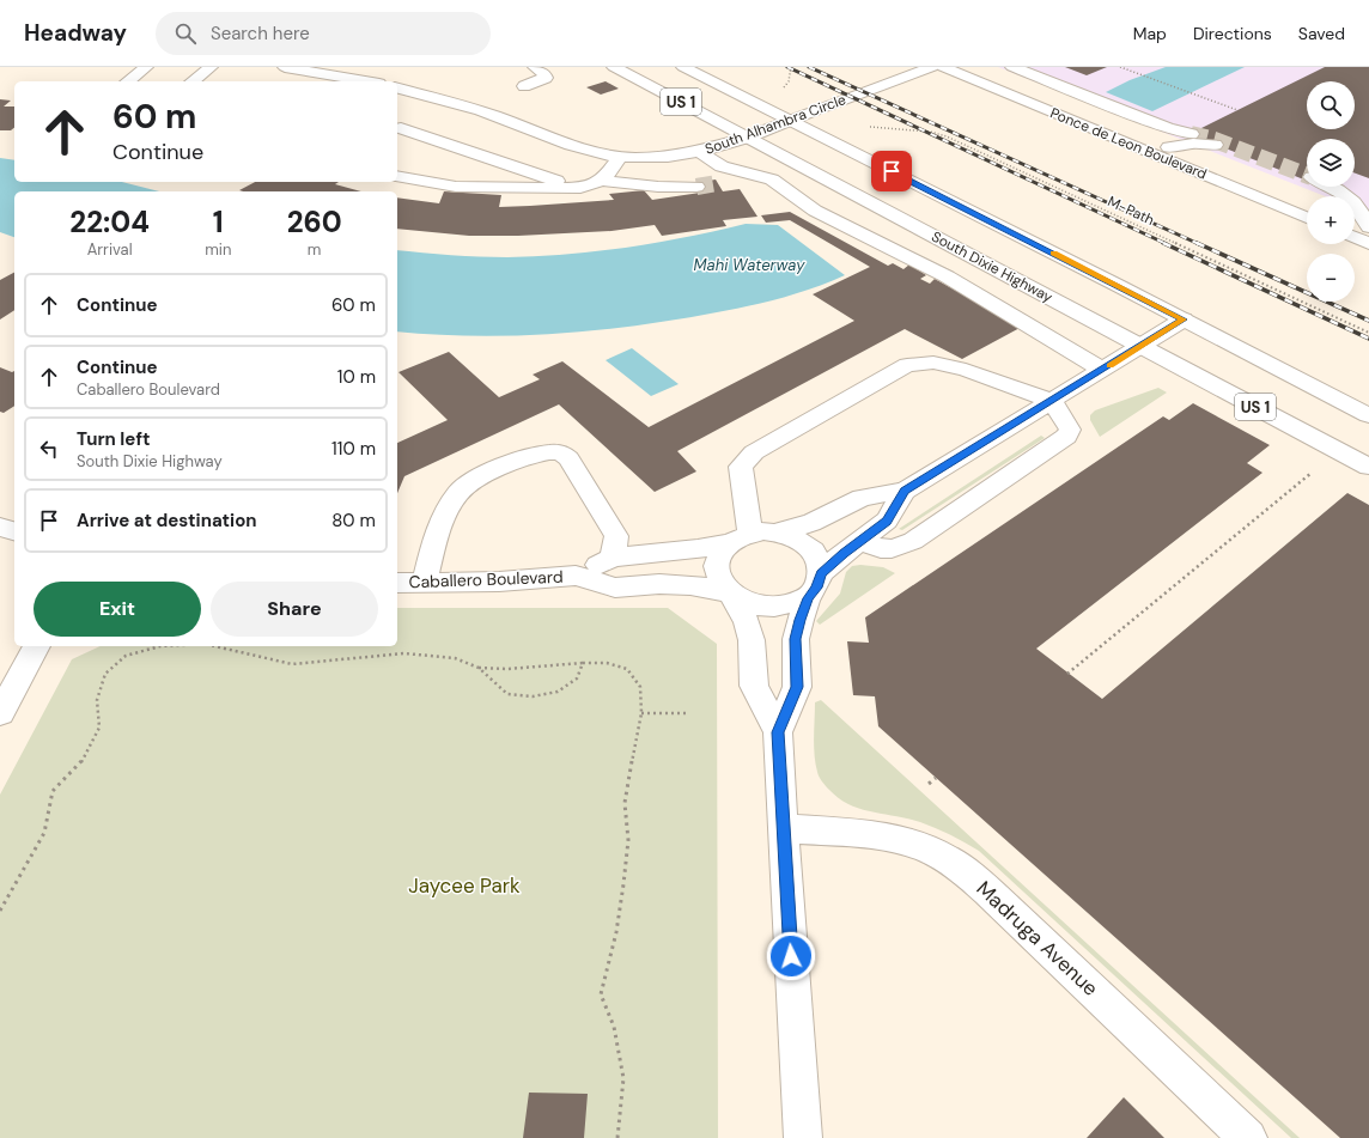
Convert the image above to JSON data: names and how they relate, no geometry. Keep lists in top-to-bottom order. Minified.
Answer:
{"streets":{"main road":["US 1","South Alhambra Circle","Ponce de Leon Boulevard","South Dixie Highway","Caballero Boulevard","Madruga Avenue"],"path":["M-Path"]},"crossings":[["US 1","South Alhambra Circle"],["South Alhambra Circle","South Dixie Highway"]],"water":["Mahi Waterway"],"parks":["Jaycee Park"],"page":{"header":"Headway","search":"Search here","nav":["Map","Directions","Saved"],"map_buttons":["+","−"],"turn":["60 m","Continue"],"eta":["22:04","Arrival","1","min","260","m"],"list":[{"name":"Continue","value":"60 m"},{"name":"Continue","note":"Caballero Boulevard","value":"10 m"},{"name":"Turn left","note":"South Dixie Highway","value":"110 m"},{"name":"Arrive at destination","value":"80 m"}],"buttons":["Exit","Share"]}}
